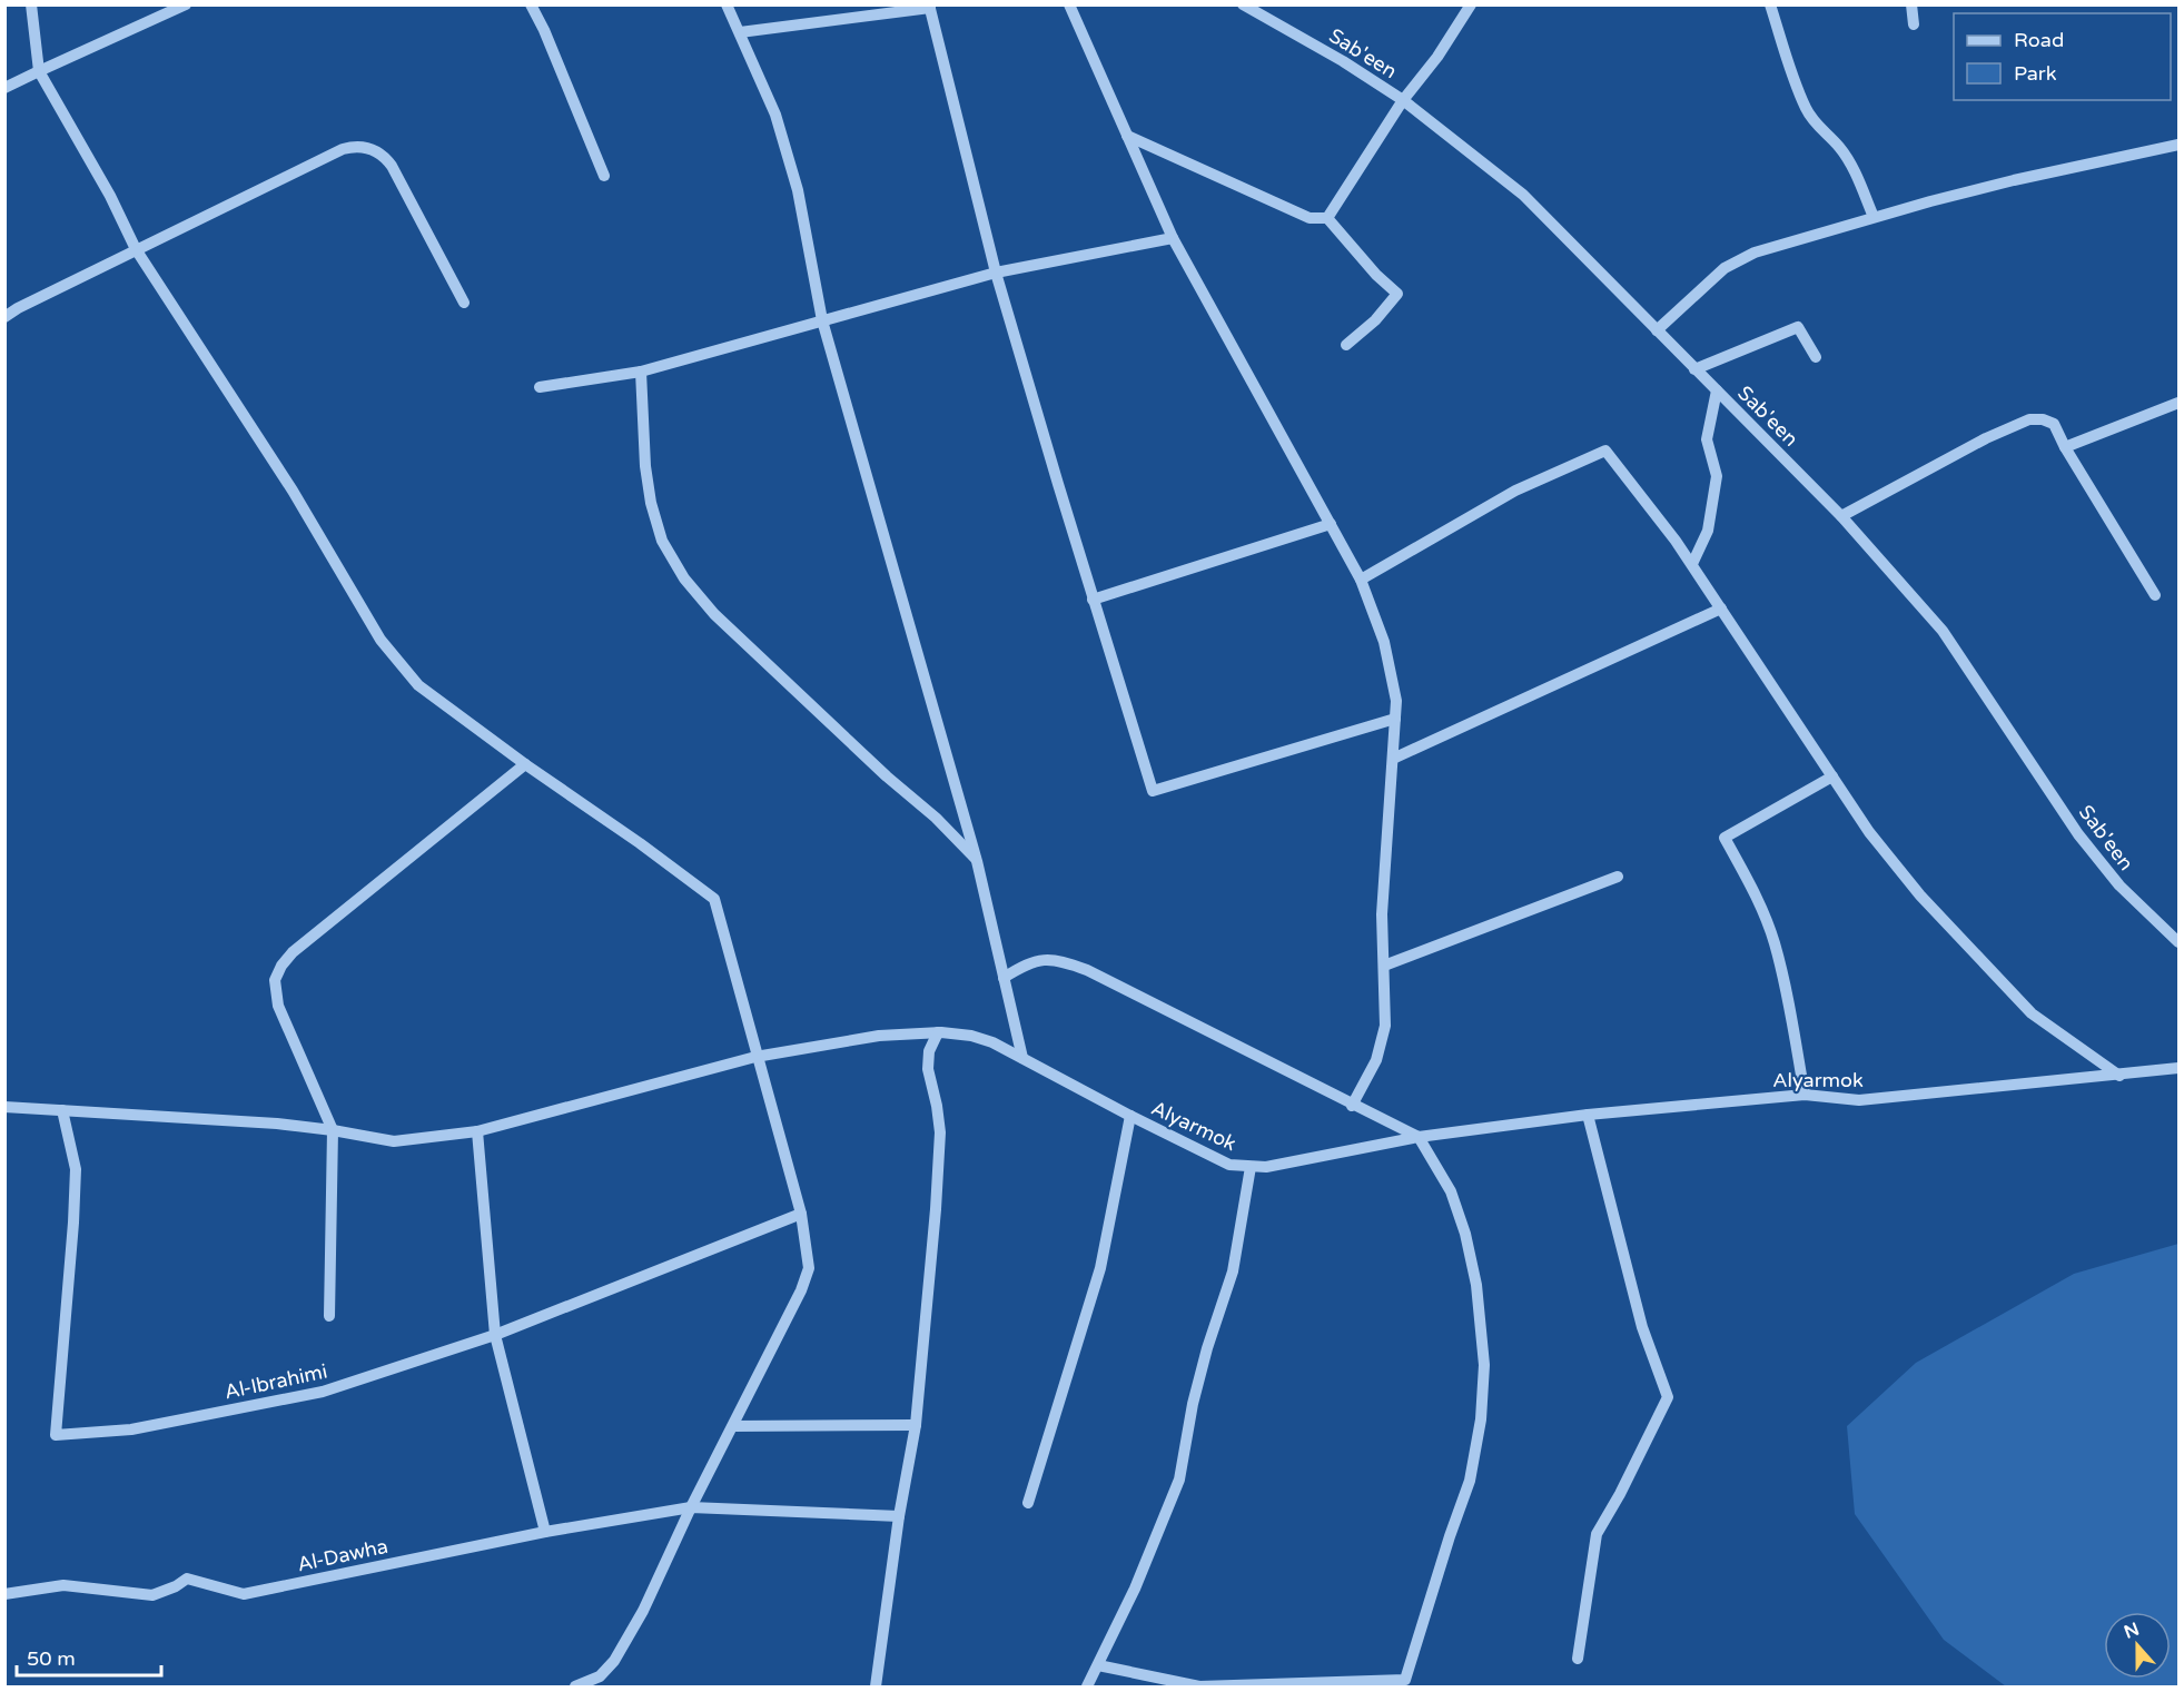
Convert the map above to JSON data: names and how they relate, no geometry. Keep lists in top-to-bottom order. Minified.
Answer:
{"streets":{"street":["Sab'een","Alyarmok","Al-Ibrahimi","Al-Dawha"]},"crossings":[["Alyarmok","Al-Ibrahimi"]],"legend":["Road","Park"],"scale_bar":"50 m","north":"top"}
